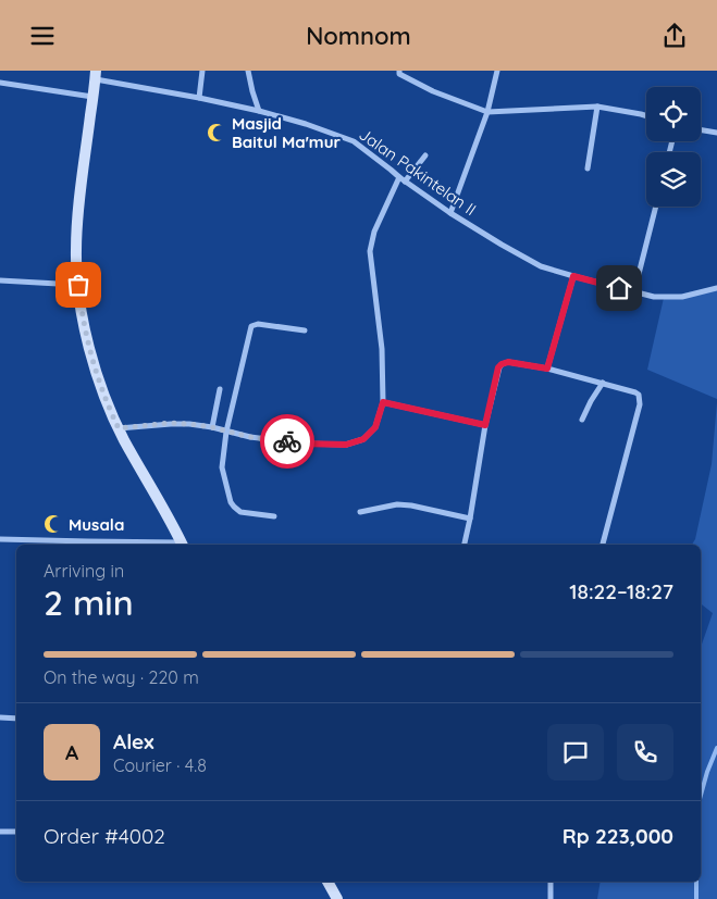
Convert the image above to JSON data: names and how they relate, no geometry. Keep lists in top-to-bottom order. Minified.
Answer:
{"streets":{"street":["Jalan Pakintelan II"]},"places":{"mosque":["Masjid Baitul Ma'mur","Musala"]},"page":{"header":"Nomnom","heading":["2 min","Arriving in","18:22–18:27"],"panel":["Alex","Courier · 4.8","Order #4002","Rp 223,000"],"bar":"On the way · 220 m","round":"A"}}
